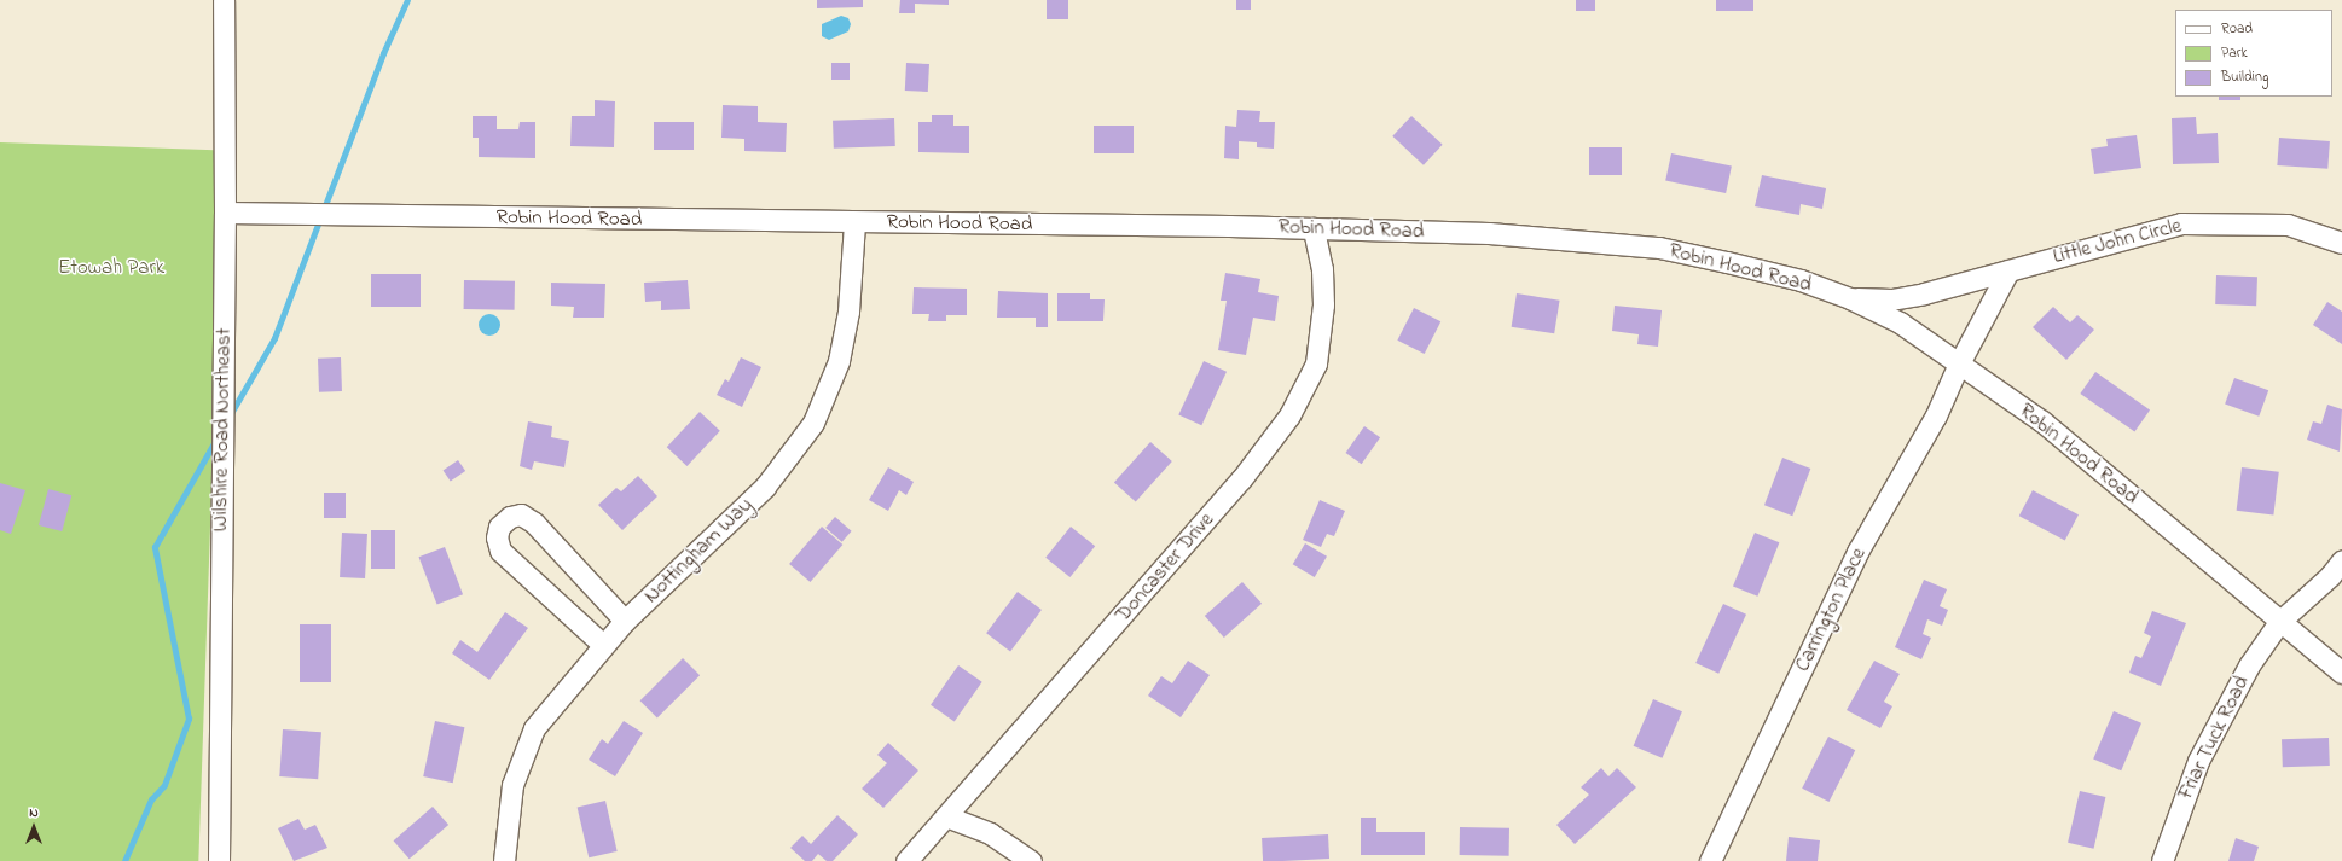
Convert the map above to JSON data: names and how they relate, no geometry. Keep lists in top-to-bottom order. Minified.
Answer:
{"streets":{"street":["Robin Hood Road","Little John Circle","Wilshire Road Northeast","Nottingham Way","Doncaster Drive","Carrington Place","Friar Tuck Road"]},"crossings":[["Robin Hood Road","Little John Circle"],["Robin Hood Road","Wilshire Road Northeast"],["Robin Hood Road","Nottingham Way"],["Robin Hood Road","Doncaster Drive"],["Robin Hood Road","Carrington Place"],["Robin Hood Road","Friar Tuck Road"]],"parks":["Etowah Park"],"legend":["Road","Park","Building"],"north":"top"}
